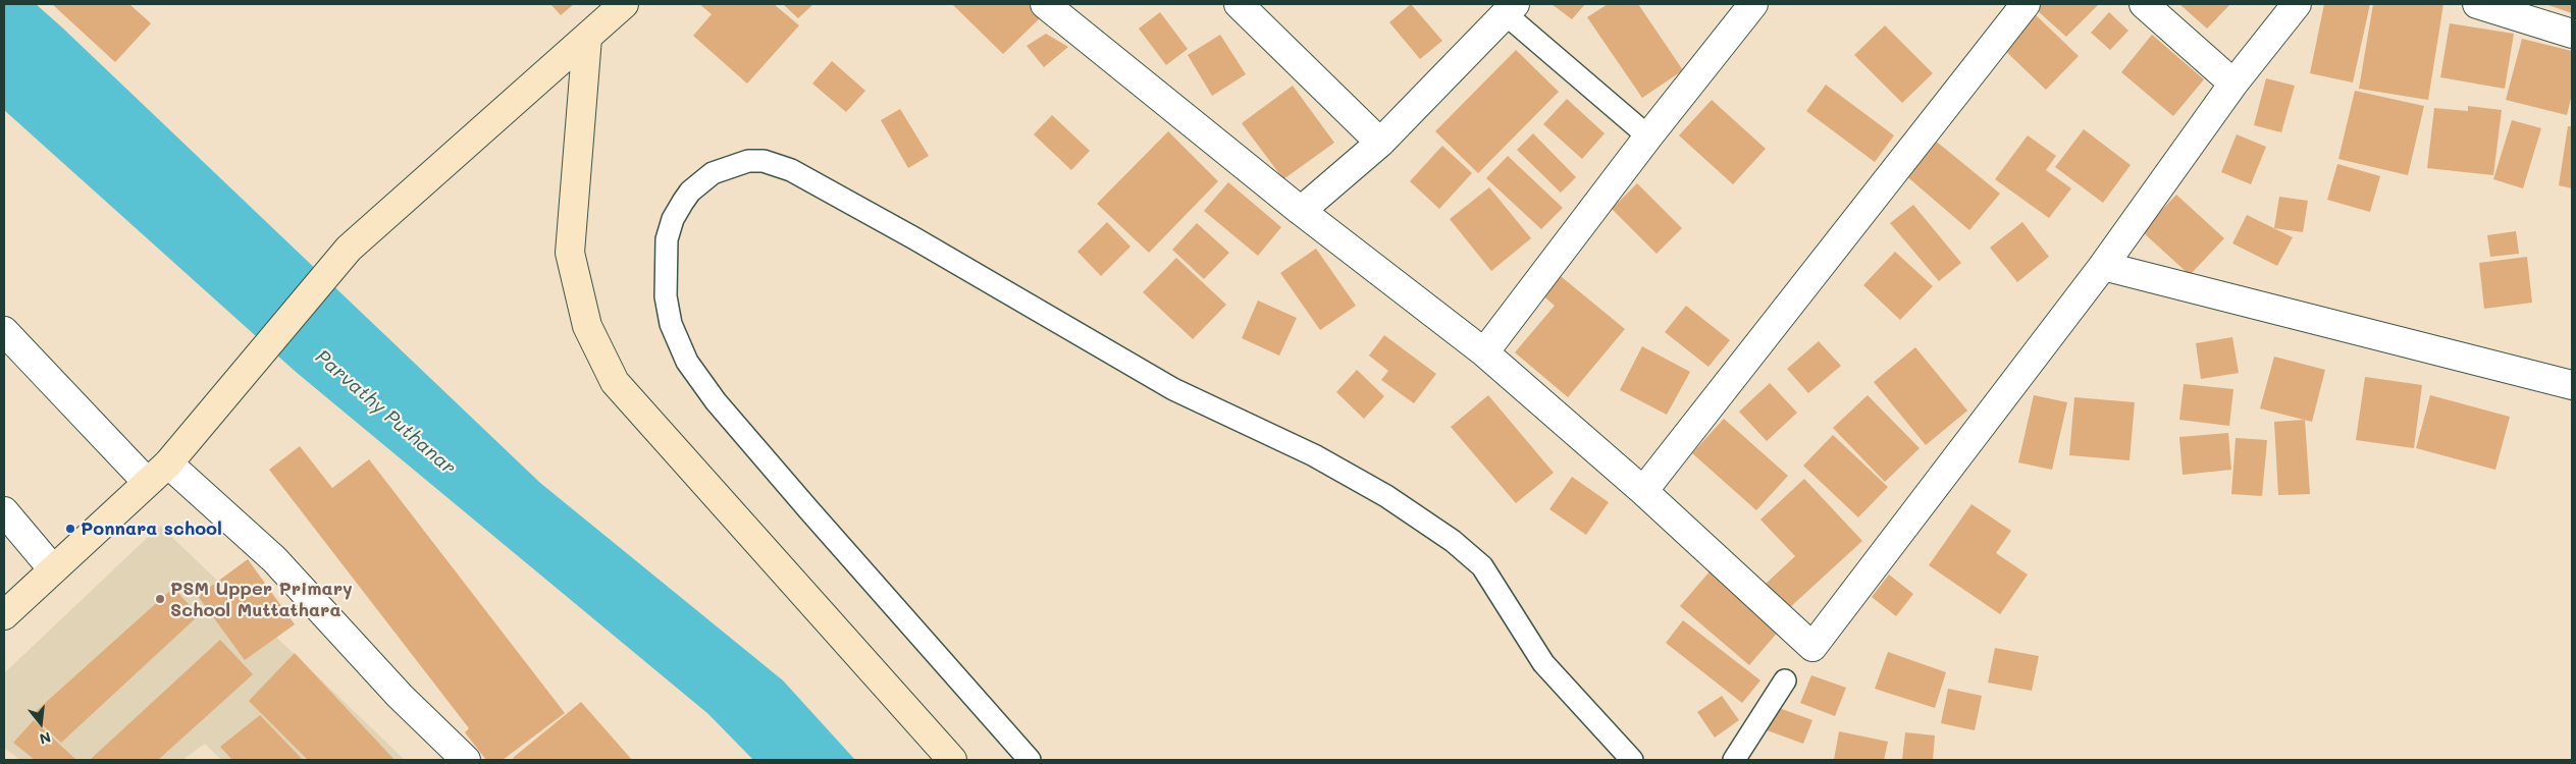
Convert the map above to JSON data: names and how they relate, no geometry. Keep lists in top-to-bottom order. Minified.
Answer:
{"water":["Parvathy Puthanar"],"places":["Ponnara school","PSM Upper Primary School Muttathara"],"north":"bottom"}
